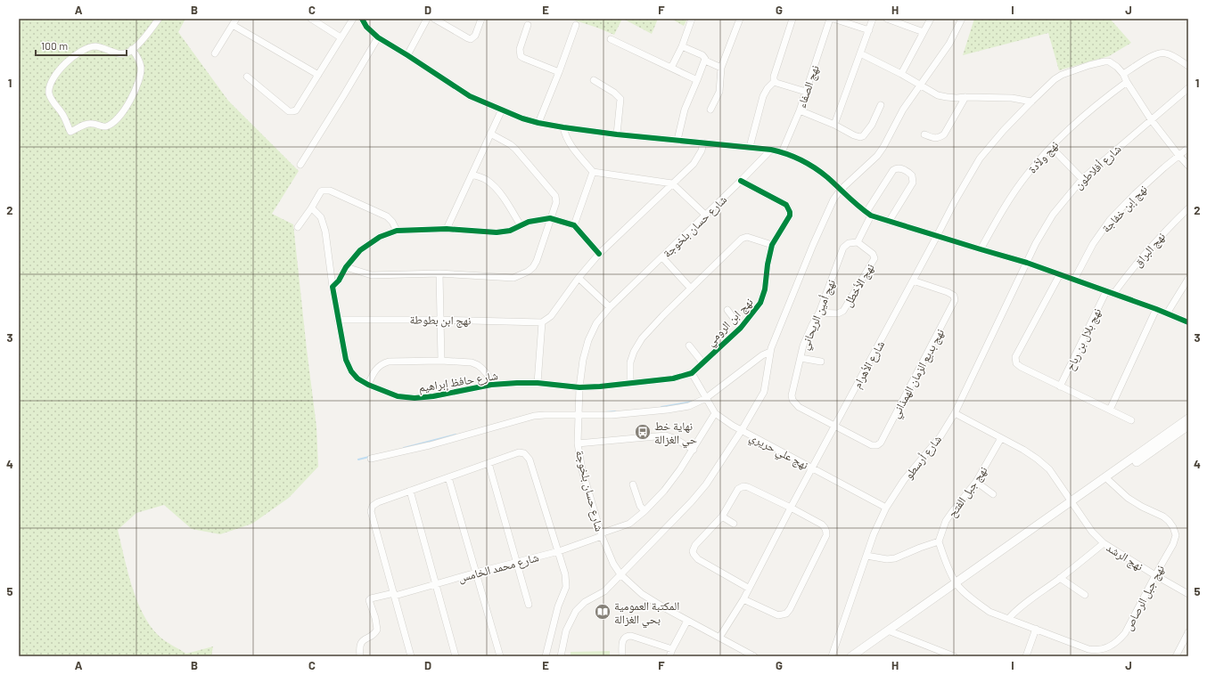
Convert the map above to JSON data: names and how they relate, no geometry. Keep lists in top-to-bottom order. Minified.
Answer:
{"streets":{"street":["نهج الصفاء","نهج ولاّدة","شارع أفلاطون","نهج إبن خفاجة","شارع حسان بلخوجة","نهج البراق","نهج الأخطل","نهج أمين الريحاني","نهج ابن بطوطة","نهج ابن الرومي","نهج بلال بن رباح","شارع الأهرام","نهج بديع الزمان الهمذاني","شارع حافظ إبراهيم","نهج علي حريري","شارع أرسطو","نهج جبل الفتح","نهج الرشد","شارع محمد الخامس","نهج جبل الرصاص"]},"crossings":[["شارع أفلاطون","شارع أرسطو"],["شارع حسان بلخوجة","نهج ابن الرومي"],["شارع حسان بلخوجة","شارع الأهرام"],["شارع حسان بلخوجة","شارع حافظ إبراهيم"],["شارع حسان بلخوجة","شارع محمد الخامس"],["نهج الأخطل","نهج أمين الريحاني"],["نهج أمين الريحاني","شارع الأهرام"],["نهج أمين الريحاني","نهج بديع الزمان الهمذاني"],["نهج ابن بطوطة","شارع حافظ إبراهيم"],["نهج ابن الرومي","شارع حافظ إبراهيم"],["نهج ابن الرومي","نهج علي حريري"],["شارع الأهرام","نهج بديع الزمان الهمذاني"],["شارع الأهرام","نهج علي حريري"],["شارع حافظ إبراهيم","نهج علي حريري"],["نهج علي حريري","شارع أرسطو"],["نهج علي حريري","شارع محمد الخامس"],["شارع أرسطو","نهج الرشد"],["نهج جبل الفتح","نهج الرشد"],["نهج الرشد","نهج جبل الرصاص"]],"places":{"bus stop":["نهاية خط حي الغزالة"],"library":["المكتبة العمومية بحي الغزالة"]},"scale_bar":"100 m","grid":{"columns":["A","B","C","D","E","F","G","H","I","J"],"rows":["1","2","3","4","5"]}}
